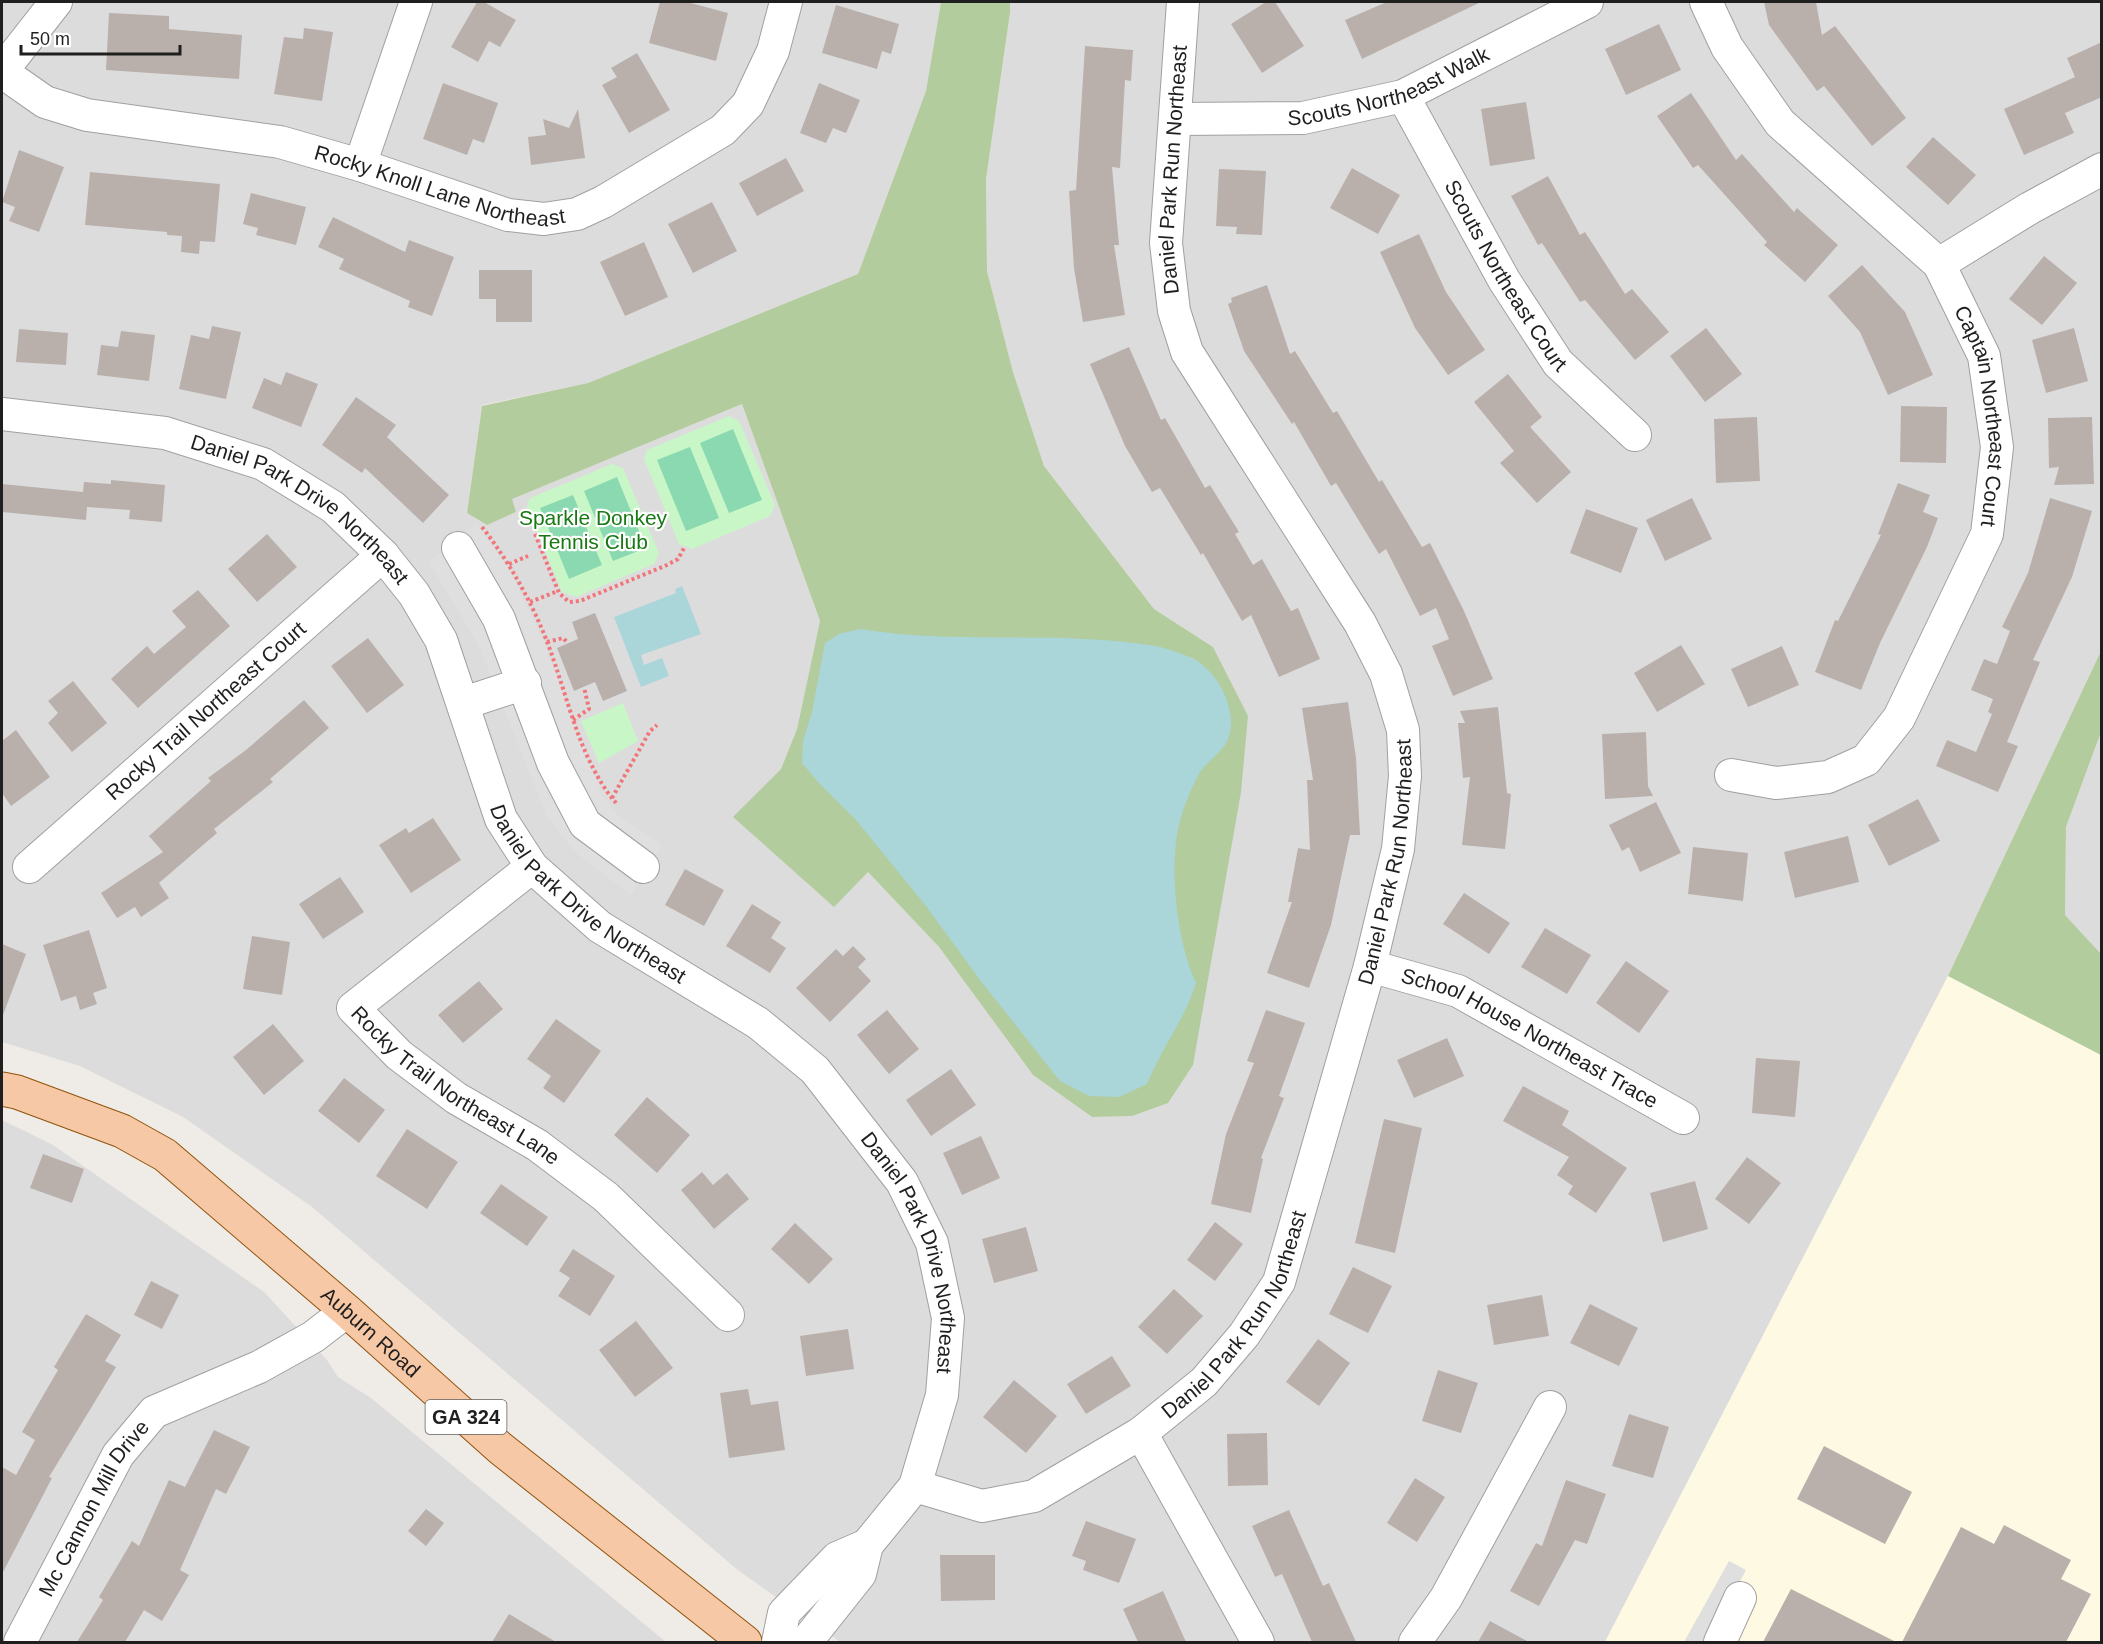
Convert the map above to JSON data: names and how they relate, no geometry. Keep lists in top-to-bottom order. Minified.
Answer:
{"streets":{"main road":["Auburn Road","GA 324"],"street":["Scouts Northeast Walk","Daniel Park Run Northeast","Rocky Knoll Lane Northeast","Scouts Northeast Court","Captain Northeast Court","Daniel Park Drive Northeast","Rocky Trail Northeast Court","School House Northeast Trace","Rocky Trail Northeast Lane","Mc Cannon Mill Drive"]},"crossings":[["Scouts Northeast Walk","Daniel Park Run Northeast"],["Scouts Northeast Walk","Scouts Northeast Court"],["Daniel Park Run Northeast","Daniel Park Drive Northeast"],["Daniel Park Run Northeast","School House Northeast Trace"],["Daniel Park Drive Northeast","Rocky Trail Northeast Court"],["Daniel Park Drive Northeast","Rocky Trail Northeast Lane"],["Auburn Road","Mc Cannon Mill Drive"]],"parks":["Sparkle Donkey Tennis Club"],"scale_bar":"50 m"}
